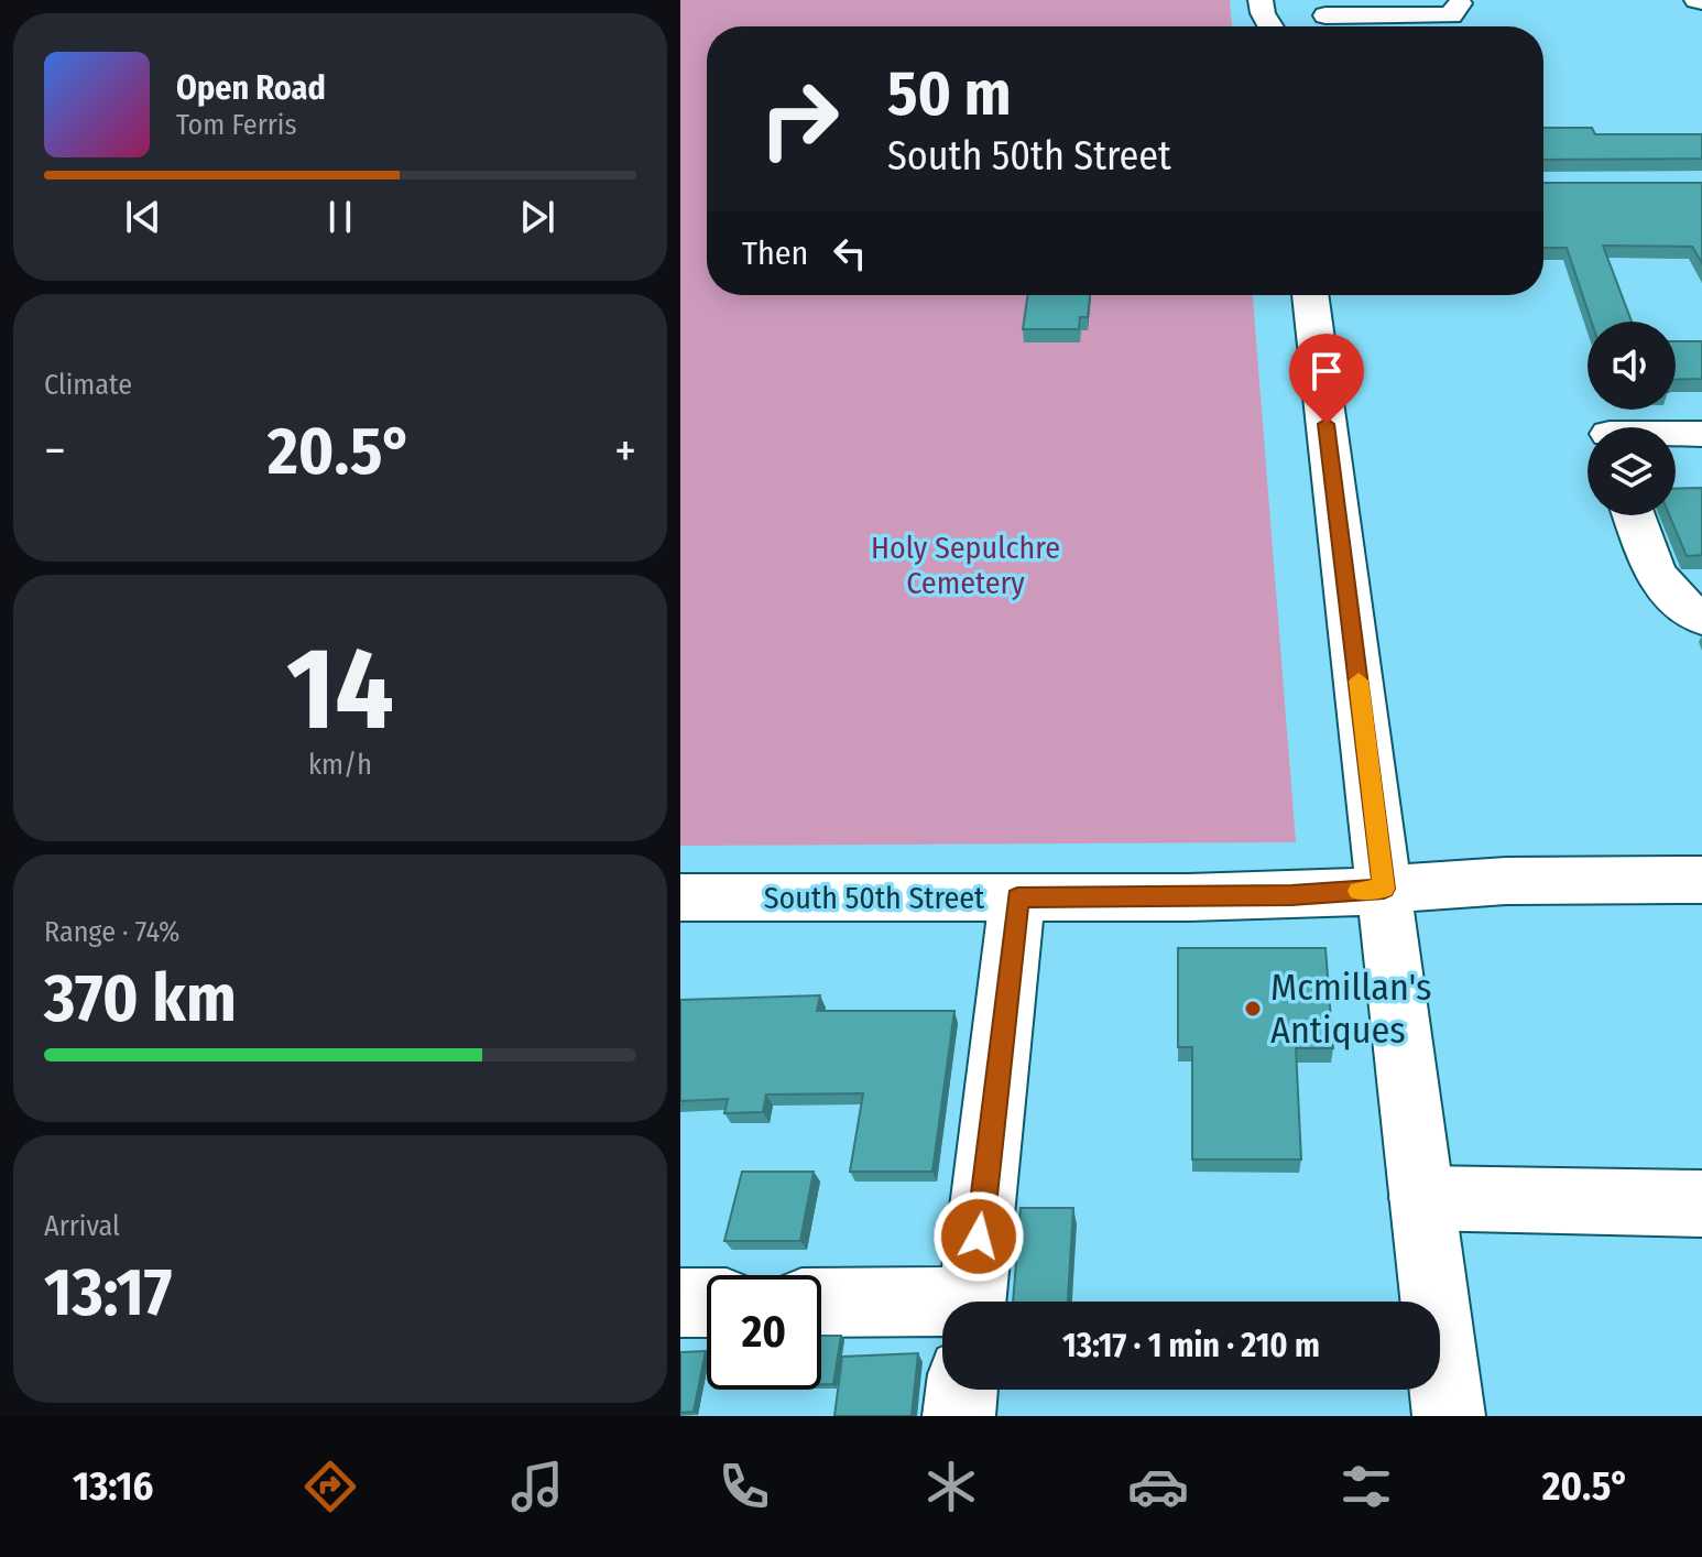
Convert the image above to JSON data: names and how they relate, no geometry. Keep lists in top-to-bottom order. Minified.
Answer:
{"streets":{"main road":["South 50th Street"]},"parks":["Holy Sepulchre Cemetery"],"places":["Mcmillan's Antiques"],"page":{"turn":["50 m","South 50th Street"],"song":["Open Road","Tom Ferris"],"then":"Then","tile":["Climate",["14","km/h"],["Range · 74%","370 km"],["Arrival","13:17"]],"heat":["−","20.5°","+"],"limit":"20","trip":"13:17 · 1 min · 210 m","tabs":["13:16","20.5°"]}}
